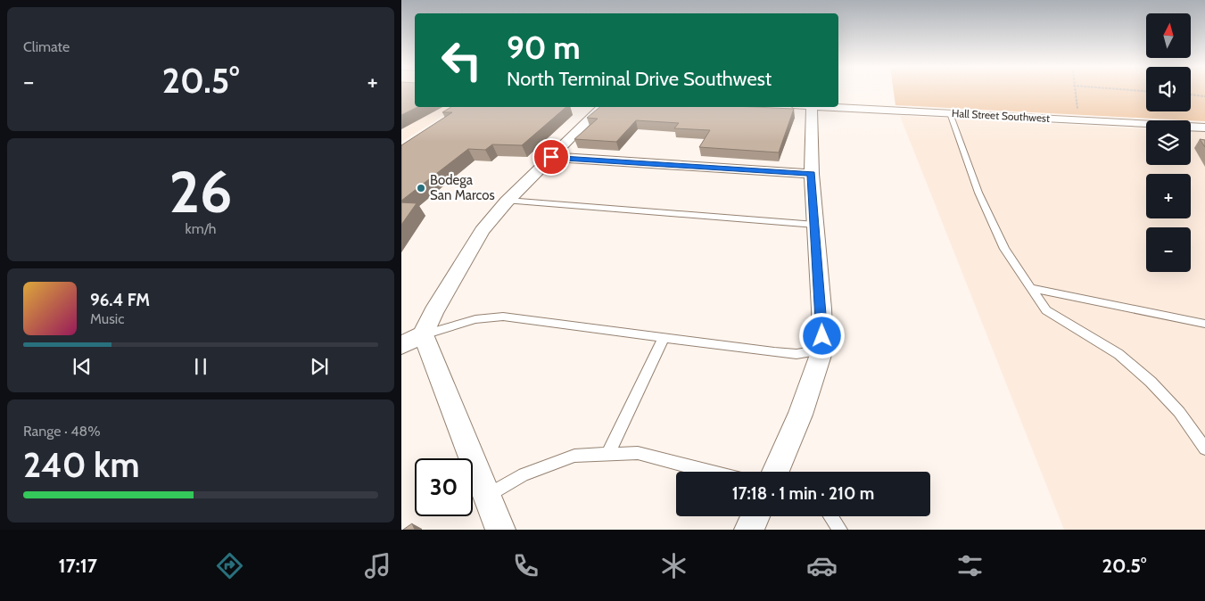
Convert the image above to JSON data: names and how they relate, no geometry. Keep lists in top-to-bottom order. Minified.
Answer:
{"streets":{"street":["Hall Street Southwest"]},"places":["Bodega San Marcos"],"north":"top","page":{"tile":["Climate",["26","km/h"],["Range · 48%","240 km"]],"map_buttons":["+","−"],"turn":["90 m","North Terminal Drive Southwest"],"heat":["−","20.5°","+"],"song":["96.4 FM","Music"],"limit":"30","trip":"17:18 · 1 min · 210 m","tabs":["17:17","20.5°"]}}
